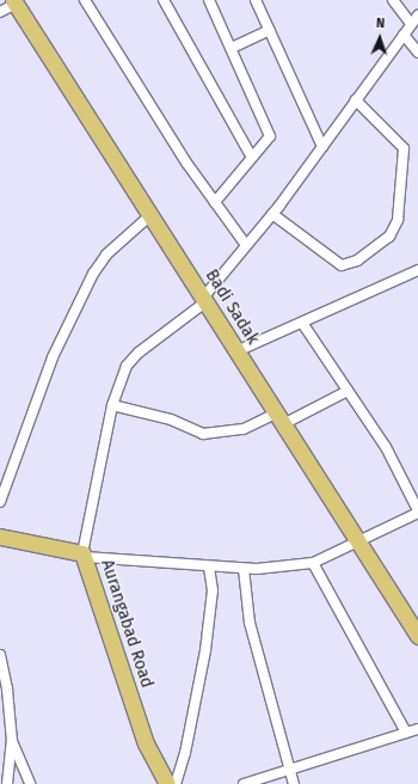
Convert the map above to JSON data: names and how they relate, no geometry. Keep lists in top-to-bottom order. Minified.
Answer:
{"streets":{"main road":["Badi Sadak","Aurangabad Road"]},"north":"top"}
